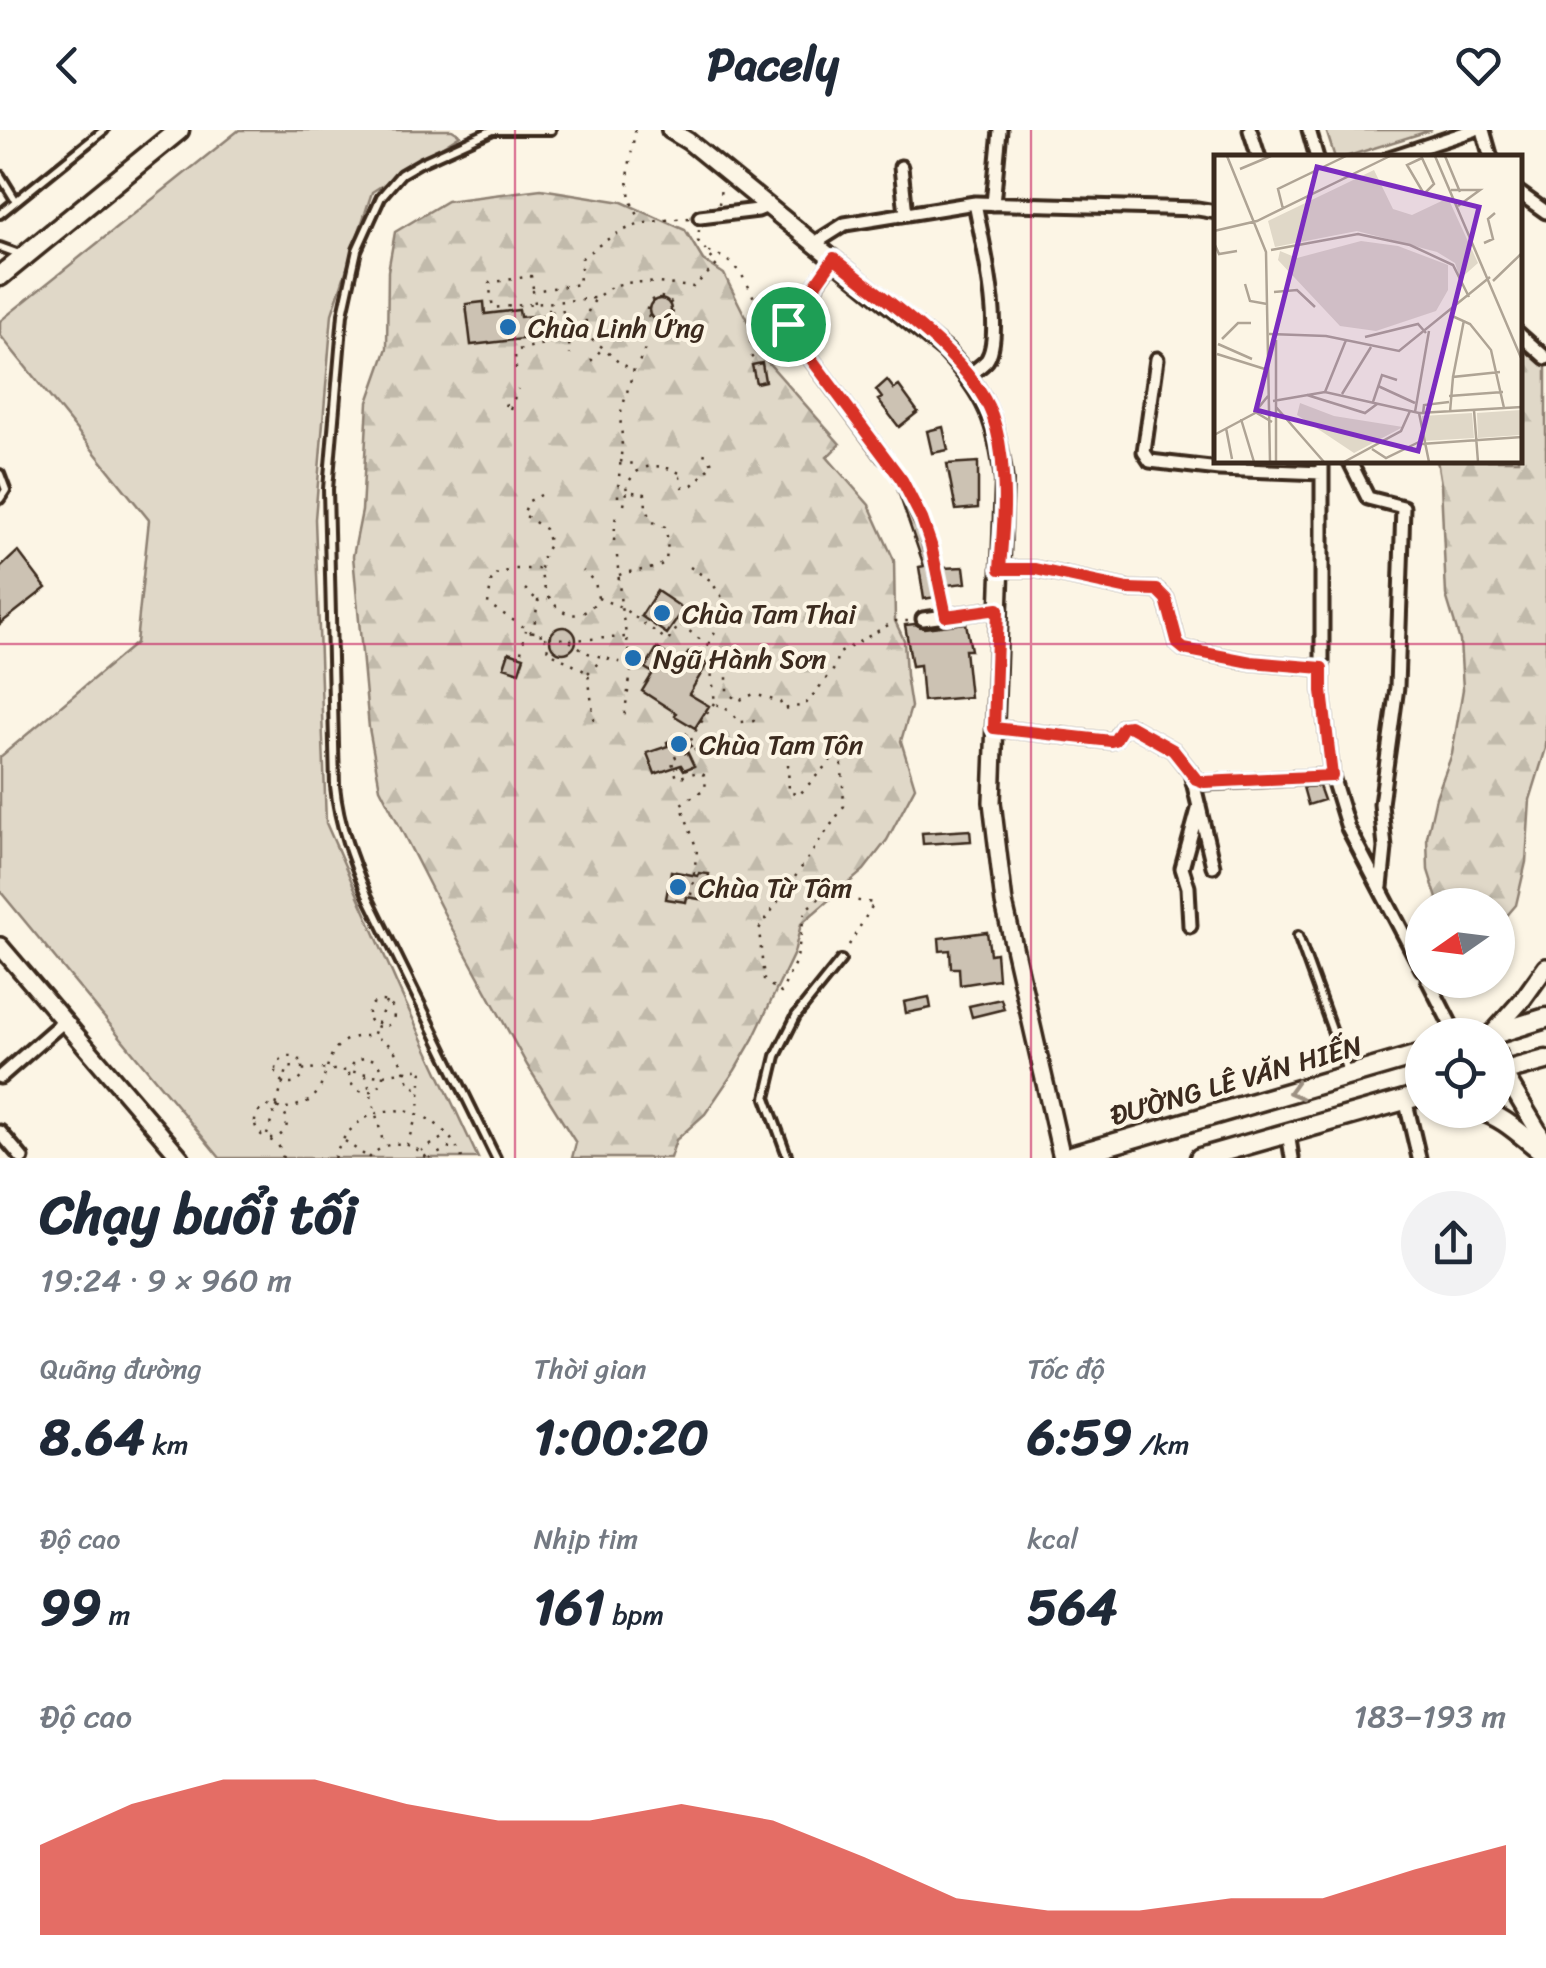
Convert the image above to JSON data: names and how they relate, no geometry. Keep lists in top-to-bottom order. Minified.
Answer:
{"streets":{"main road":["ĐƯỜNG LÊ VĂN HIẾN"]},"places":["Chùa Linh Ứng","Chùa Tam Thai","Ngũ Hành Sơn","Chùa Tam Tôn","Chùa Từ Tâm"],"north":"left","page":{"header":"Pacely","heading":["Chạy buổi tối","19:24 · 9 × 960 m"],"stats":[["Quãng đường","8.64 km"],["Thời gian","1:00:20"],["Tốc độ","6:59 /km"],["Độ cao","99 m"],["Nhịp tim","161 bpm"],["kcal","564"]],"chart":["Độ cao","183–193 m"]}}
